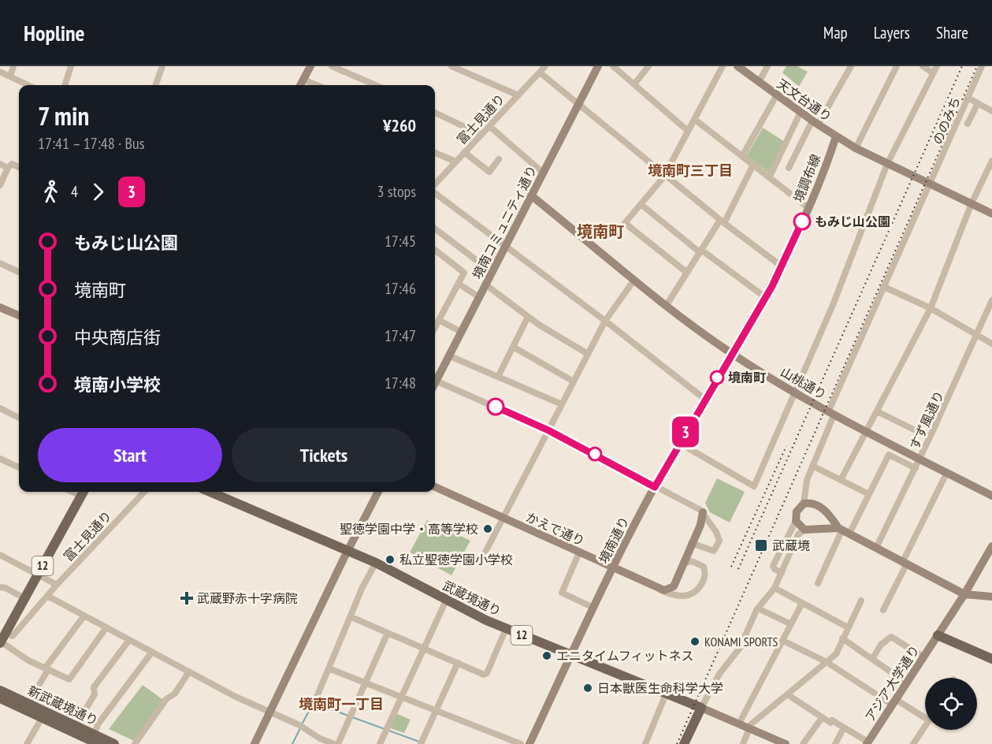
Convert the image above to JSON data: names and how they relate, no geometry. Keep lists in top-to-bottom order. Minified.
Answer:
{"streets":{"main road":["12","武蔵境通り","新武蔵境通り"],"street":["天文台通り","富士見通り","ののみち","境調布線","境南コミュニティ通り","山桃通り","すず風通り","かえで通り","境南通り","アジア大学通り"]},"crossings":[["天文台通り","ののみち"],["天文台通り","境調布線"],["富士見通り","12"],["ののみち","山桃通り"],["境調布線","山桃通り"],["境調布線","境南通り"],["境南コミュニティ通り","山桃通り"],["山桃通り","すず風通り"],["山桃通り","境南通り"],["かえで通り","境南通り"],["境南通り","武蔵境通り"]],"districts":["境南町三丁目","境南町","境南町一丁目"],"places":{"other":["もみじ山公園","境南町","聖徳学園中学・高等学校","私立聖徳学園小学校","KONAMI SPORTS","エニタイムフィットネス","日本獣医生命科学大学"],"transit":["武蔵境"],"health":["武蔵野赤十字病院"]},"lines":["bus line 3"],"page":{"header":"Hopline","nav":["Map","Layers","Share"],"on_map":"3","heading":["7 min","17:41 – 17:48 · Bus","¥260"],"legs":["4","3","3 stops"],"list":[{"name":"もみじ山公園","value":"17:45"},{"name":"境南町","value":"17:46"},{"name":"中央商店街","value":"17:47"},{"name":"境南小学校","value":"17:48"}],"buttons":["Start","Tickets"]}}
